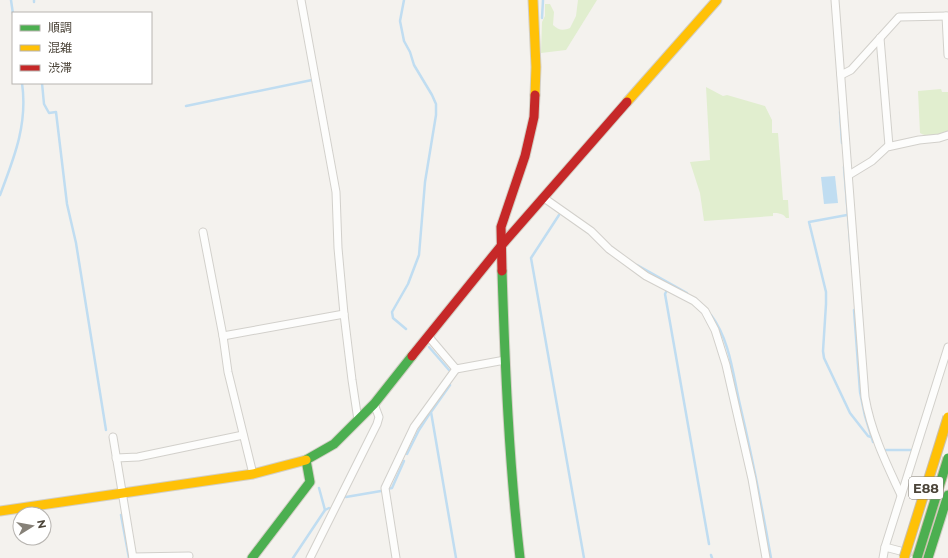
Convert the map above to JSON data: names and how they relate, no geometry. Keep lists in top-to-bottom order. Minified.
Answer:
{"streets":{"main road":["E88"]},"legend":["順調","混雑","渋滞"],"north":"right"}
